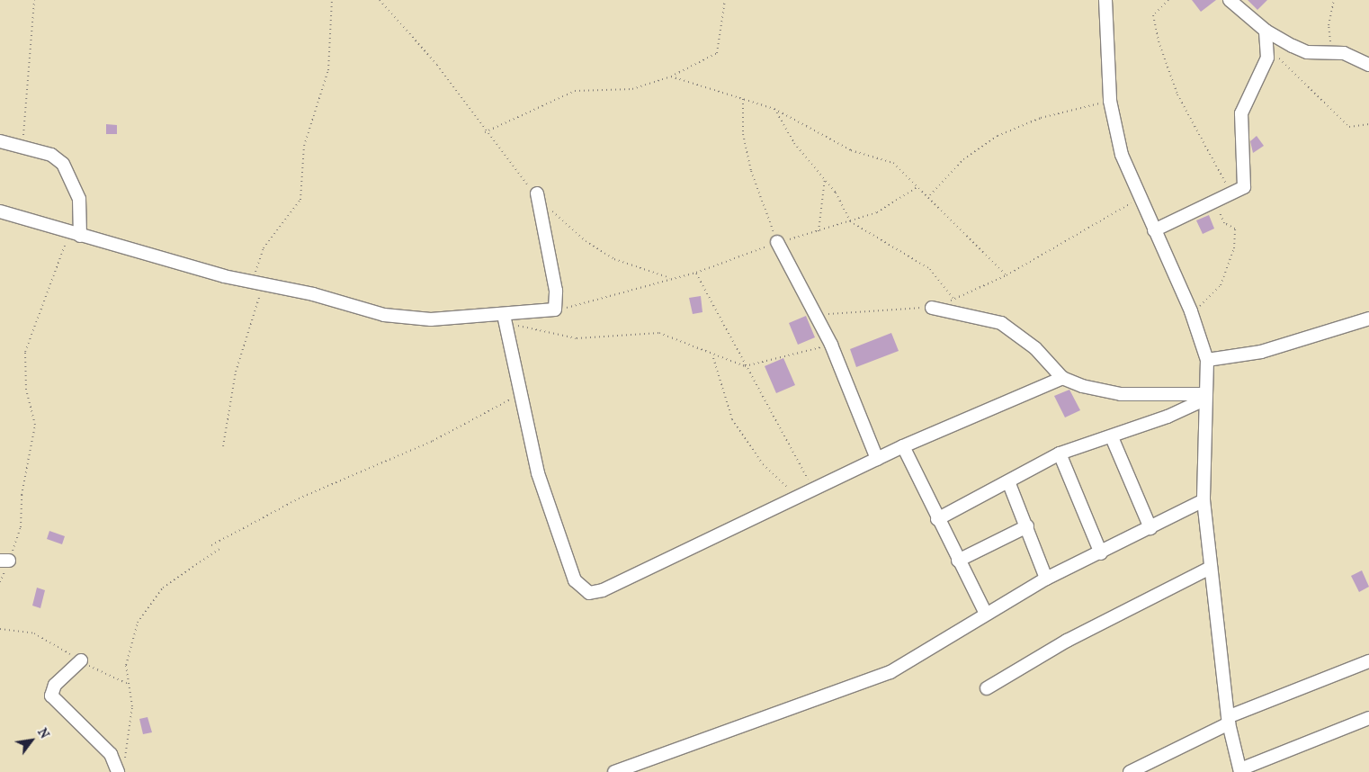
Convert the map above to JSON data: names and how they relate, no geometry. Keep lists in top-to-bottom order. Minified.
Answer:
{"north":"top right"}
